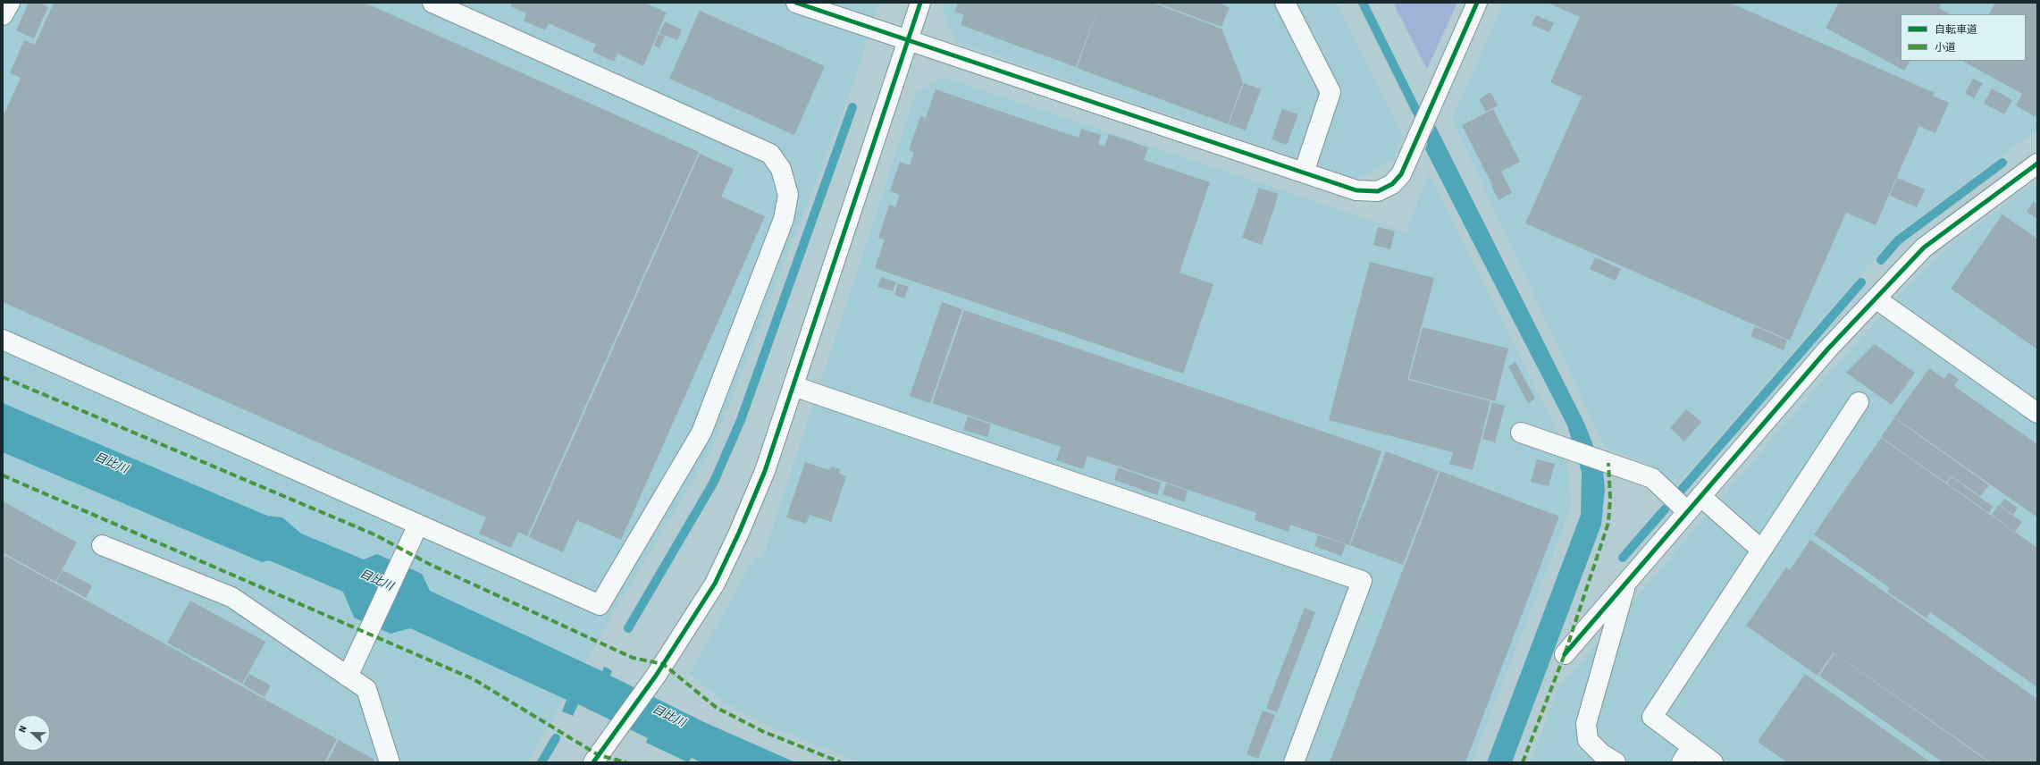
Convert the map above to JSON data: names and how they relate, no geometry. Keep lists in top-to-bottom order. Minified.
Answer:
{"water":["目比川"],"legend":["自転車道","小道"],"north":"left"}
